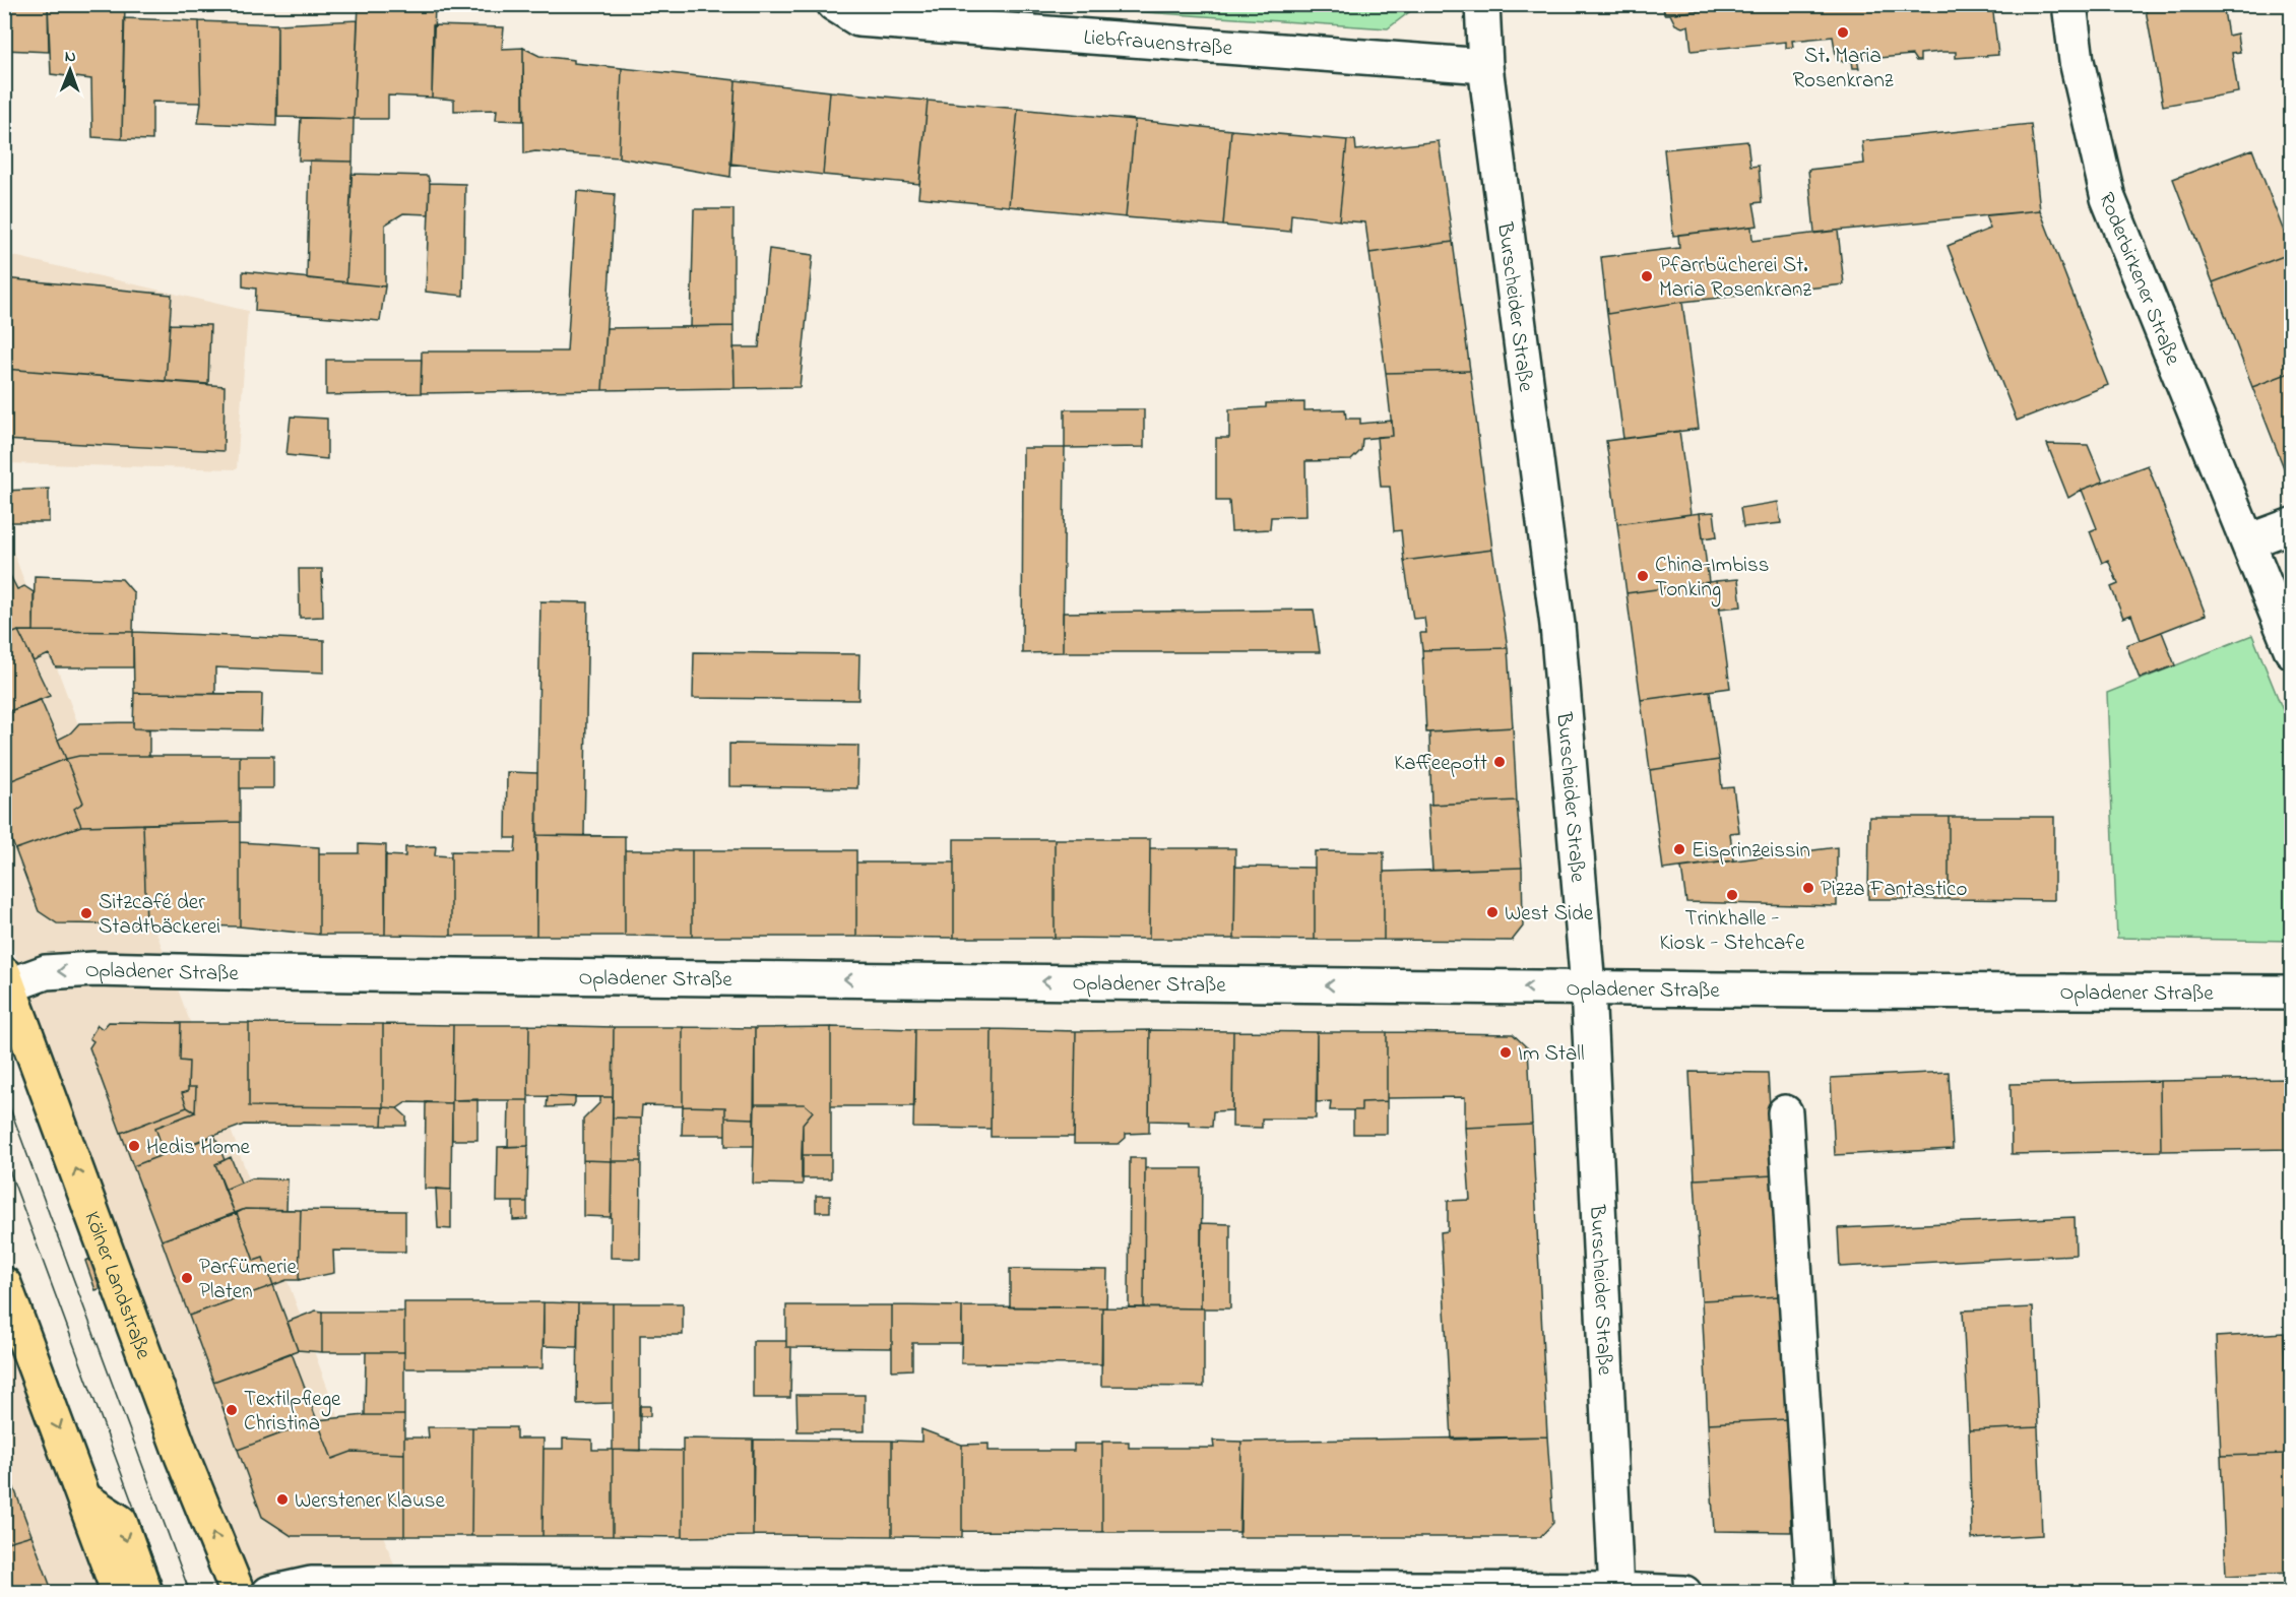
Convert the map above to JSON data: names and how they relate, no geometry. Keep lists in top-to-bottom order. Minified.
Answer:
{"streets":{"main road":["Kölner Landstraße"],"street":["Liebfrauenstraße","Roderbirkener Straße","Burscheider Straße","Opladener Straße"]},"crossings":[["Liebfrauenstraße","Burscheider Straße"],["Burscheider Straße","Opladener Straße"],["Opladener Straße","Kölner Landstraße"]],"one_way":["Opladener Straße"],"places":["St. Maria Rosenkranz","Pfarrbücherei St. Maria Rosenkranz","China-Imbiss Tonking","Kaffeepott","Eisprinzeissin","Pizza Fantastico","Trinkhalle - Kiosk - Stehcafe","West Side","Sitzcafé der Stadtbäckerei","Im Stall","Hedis Home","Parfümerie Platen","Textilpflege Christina","Werstener Klause"],"north":"top"}
